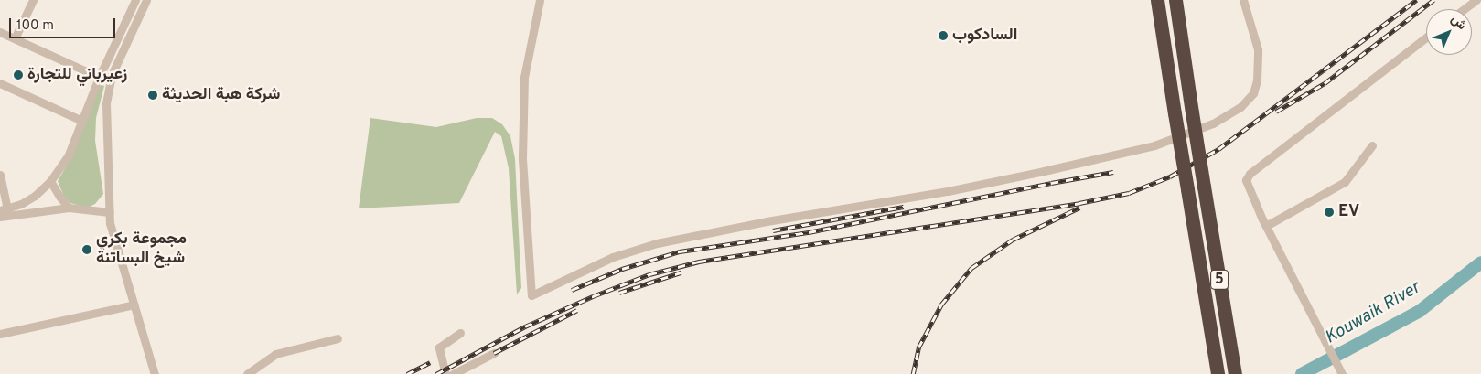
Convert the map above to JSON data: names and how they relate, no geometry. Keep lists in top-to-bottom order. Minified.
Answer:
{"streets":{"highway":["5"]},"water":["Kouwaik River"],"places":["السادكوب","زعيرباني للتجارة","شركة هبة الحديثة","EV","مجموعة بكري شيخ البساتنة"],"scale_bar":"100 m","north":"top right"}
